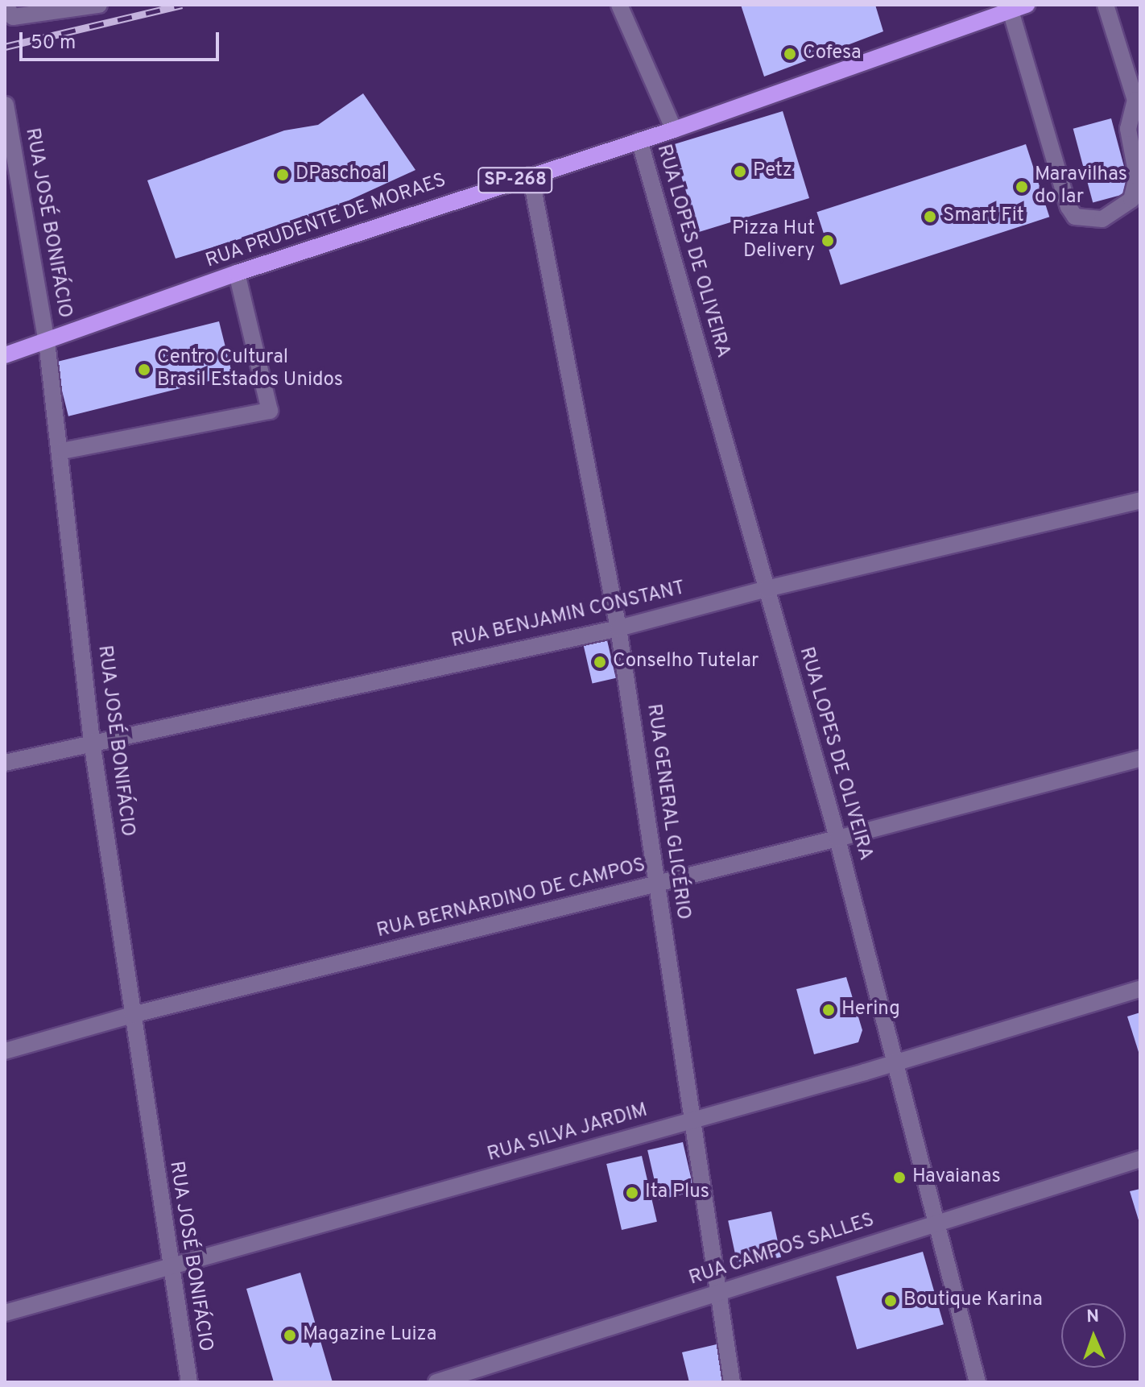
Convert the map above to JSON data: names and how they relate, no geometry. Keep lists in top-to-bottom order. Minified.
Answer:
{"streets":{"main road":["SP-268","RUA PRUDENTE DE MORAES"],"street":["RUA JOSÉ BONIFÁCIO","RUA LOPES DE OLIVEIRA","RUA BENJAMIN CONSTANT","RUA GENERAL GLICÉRIO","RUA BERNARDINO DE CAMPOS","RUA SILVA JARDIM","RUA CAMPOS SALLES"]},"crossings":[["RUA PRUDENTE DE MORAES","RUA JOSÉ BONIFÁCIO"],["RUA PRUDENTE DE MORAES","RUA LOPES DE OLIVEIRA"],["RUA PRUDENTE DE MORAES","RUA GENERAL GLICÉRIO"],["RUA JOSÉ BONIFÁCIO","RUA BENJAMIN CONSTANT"],["RUA JOSÉ BONIFÁCIO","RUA BERNARDINO DE CAMPOS"],["RUA JOSÉ BONIFÁCIO","RUA SILVA JARDIM"],["RUA LOPES DE OLIVEIRA","RUA BENJAMIN CONSTANT"],["RUA LOPES DE OLIVEIRA","RUA BERNARDINO DE CAMPOS"],["RUA LOPES DE OLIVEIRA","RUA SILVA JARDIM"],["RUA LOPES DE OLIVEIRA","RUA CAMPOS SALLES"],["RUA BENJAMIN CONSTANT","RUA GENERAL GLICÉRIO"],["RUA GENERAL GLICÉRIO","RUA BERNARDINO DE CAMPOS"],["RUA GENERAL GLICÉRIO","RUA SILVA JARDIM"],["RUA GENERAL GLICÉRIO","RUA CAMPOS SALLES"]],"places":["Cofesa","Petz","DPaschoal","Maravilhas do lar","Smart Fit","Pizza Hut Delivery","Centro Cultural Brasil Estados Unidos","Conselho Tutelar","Hering","Havaianas","Ita Plus","Boutique Karina","Magazine Luiza"],"scale_bar":"50 m","north":"top"}
